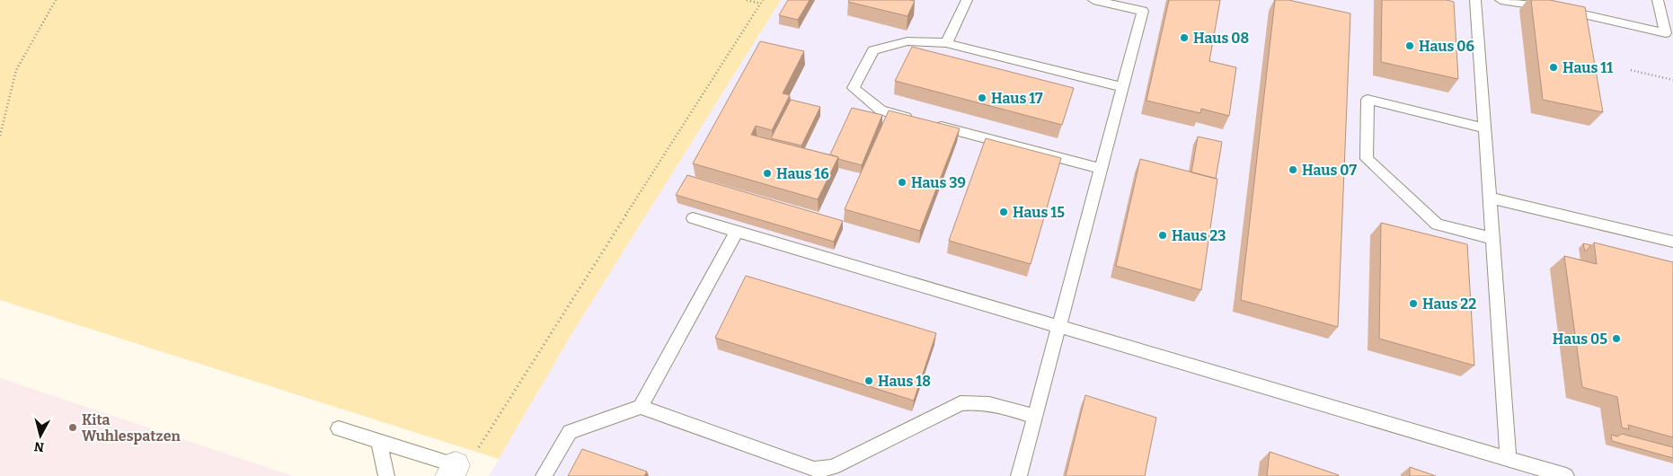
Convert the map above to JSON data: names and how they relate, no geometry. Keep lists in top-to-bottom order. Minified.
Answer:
{"places":["Haus 08","Haus 06","Haus 11","Haus 17","Haus 07","Haus 16","Haus 39","Haus 15","Haus 23","Haus 22","Haus 05","Haus 18","Kita Wuhlespatzen"],"north":"bottom"}
